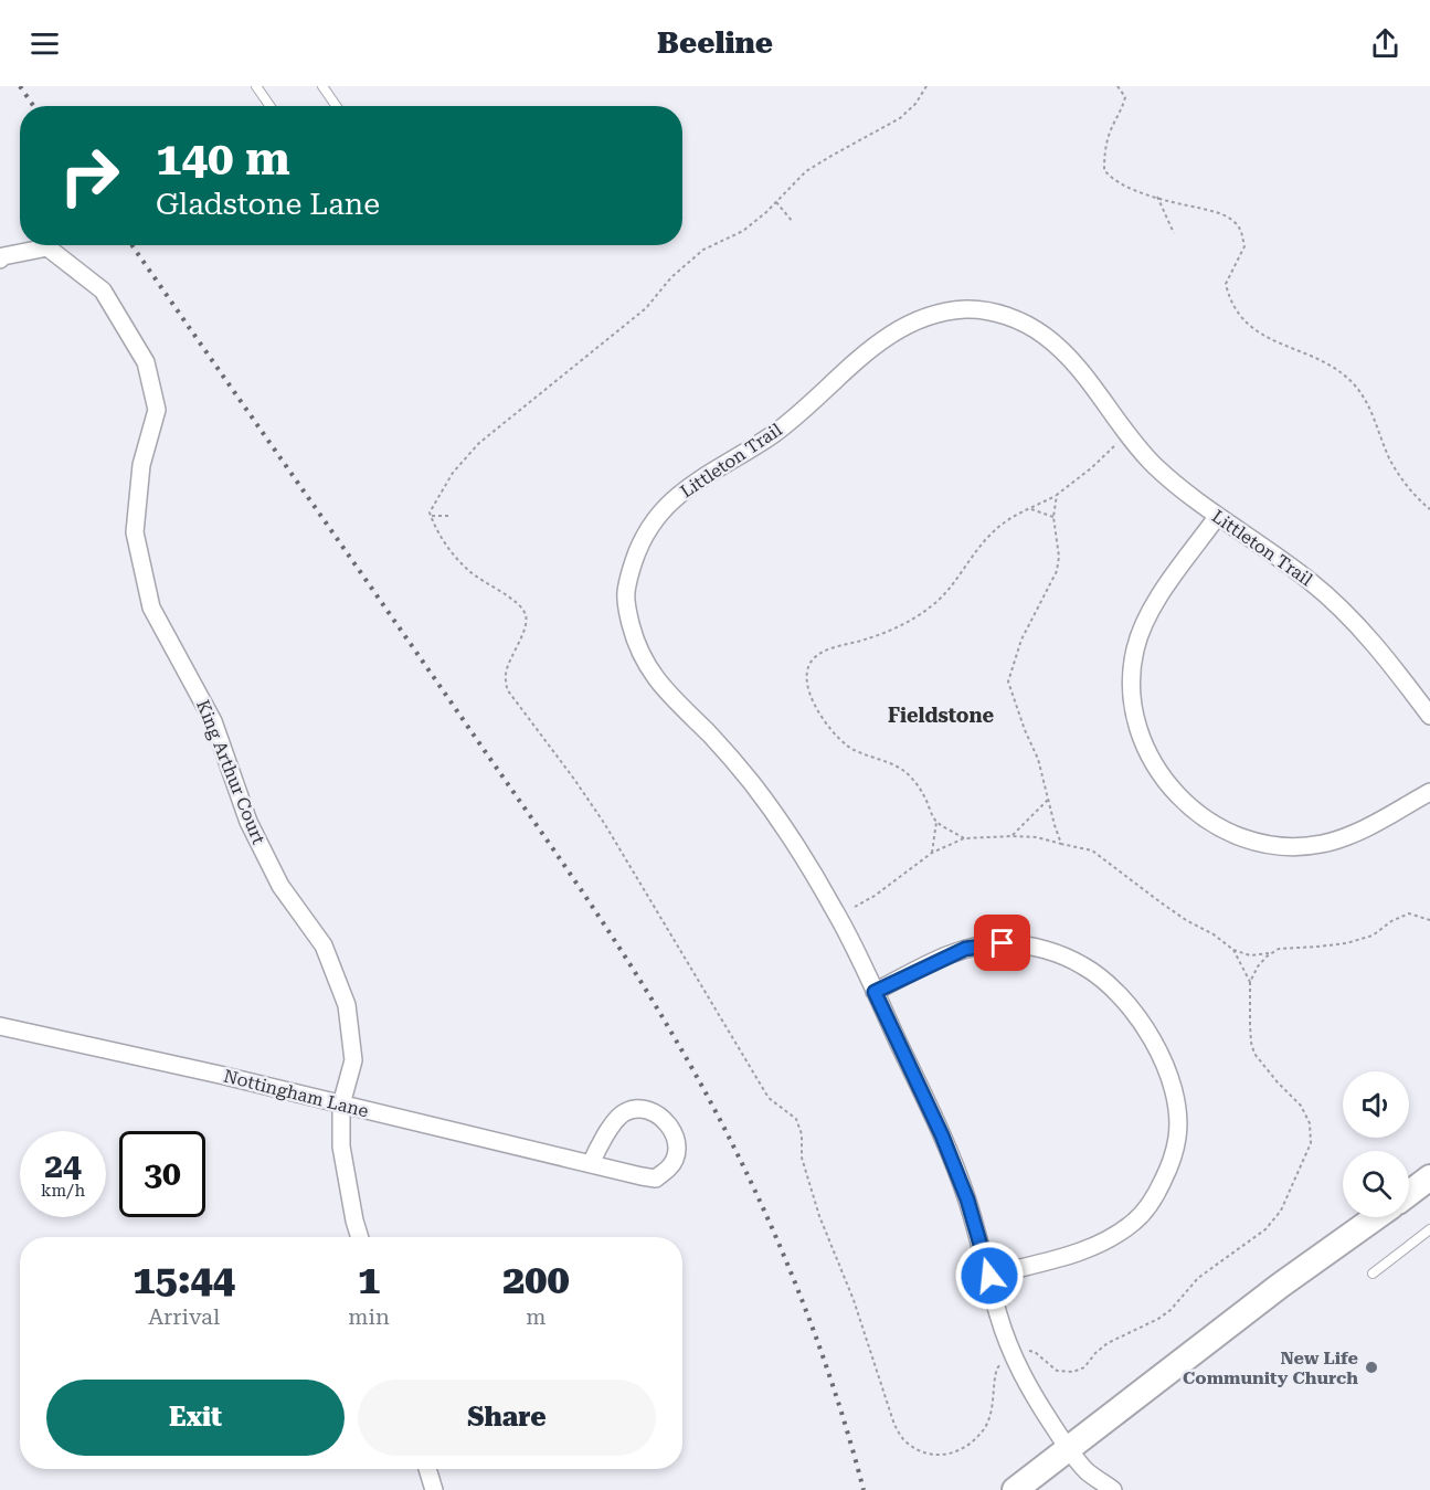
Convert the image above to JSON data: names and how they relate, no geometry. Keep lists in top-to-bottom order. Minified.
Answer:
{"streets":{"street":["Littleton Trail","King Arthur Court","Nottingham Lane"]},"crossings":[["King Arthur Court","Nottingham Lane"]],"districts":["Fieldstone"],"places":["New Life Community Church"],"page":{"header":"Beeline","turn":["140 m","Gladstone Lane"],"speed":"24 km/h","limit":"30","eta":["15:44","Arrival","1","min","200","m"],"buttons":["Exit","Share"]}}
